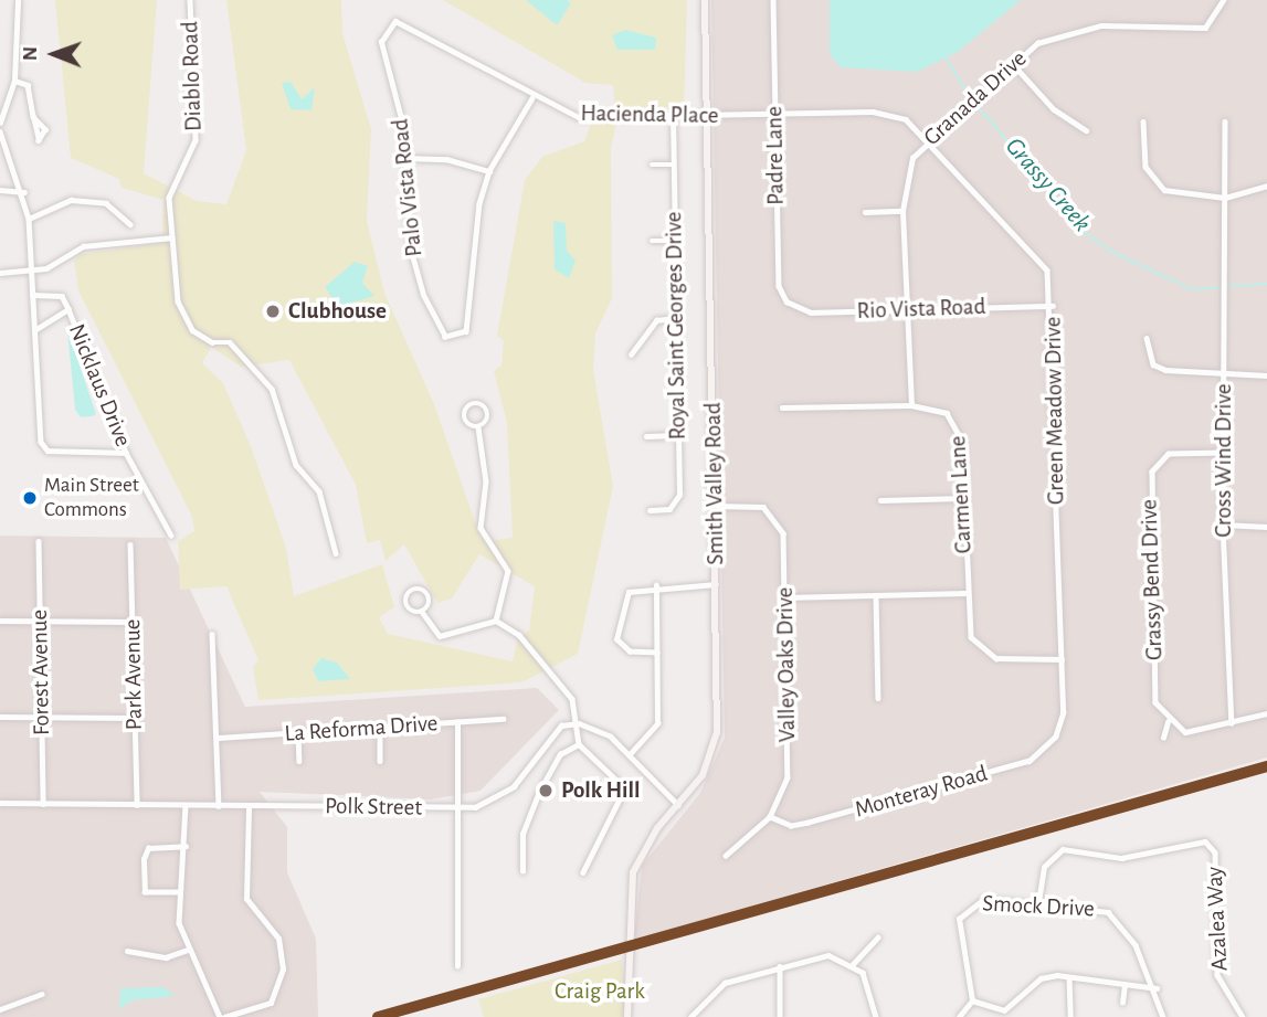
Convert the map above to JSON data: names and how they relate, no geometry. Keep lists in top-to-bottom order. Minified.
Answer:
{"streets":{"main road":["Smith Valley Road"],"street":["Diablo Road","Granada Drive","Hacienda Place","Padre Lane","Palo Vista Road","Rio Vista Road","Royal Saint Georges Drive","Nicklaus Drive","Green Meadow Drive","Cross Wind Drive","Carmen Lane","Grassy Bend Drive","Valley Oaks Drive","Forest Avenue","Park Avenue","La Reforma Drive","Monteray Road","Polk Street","Smock Drive","Azalea Way"]},"crossings":[["Granada Drive","Hacienda Place"],["Granada Drive","Rio Vista Road"],["Granada Drive","Green Meadow Drive"],["Granada Drive","Carmen Lane"],["Hacienda Place","Padre Lane"],["Hacienda Place","Palo Vista Road"],["Hacienda Place","Royal Saint Georges Drive"],["Hacienda Place","Green Meadow Drive"],["Hacienda Place","Smith Valley Road"],["Padre Lane","Rio Vista Road"],["Rio Vista Road","Green Meadow Drive"],["Green Meadow Drive","Carmen Lane"],["Green Meadow Drive","Monteray Road"],["Cross Wind Drive","Grassy Bend Drive"],["Smith Valley Road","Valley Oaks Drive"],["Valley Oaks Drive","Monteray Road"],["Forest Avenue","Polk Street"],["Park Avenue","Polk Street"],["Smock Drive","Azalea Way"]],"water":["Grassy Creek"],"parks":["Craig Park"],"places":["Clubhouse","Main Street Commons","Polk Hill"],"north":"left"}
